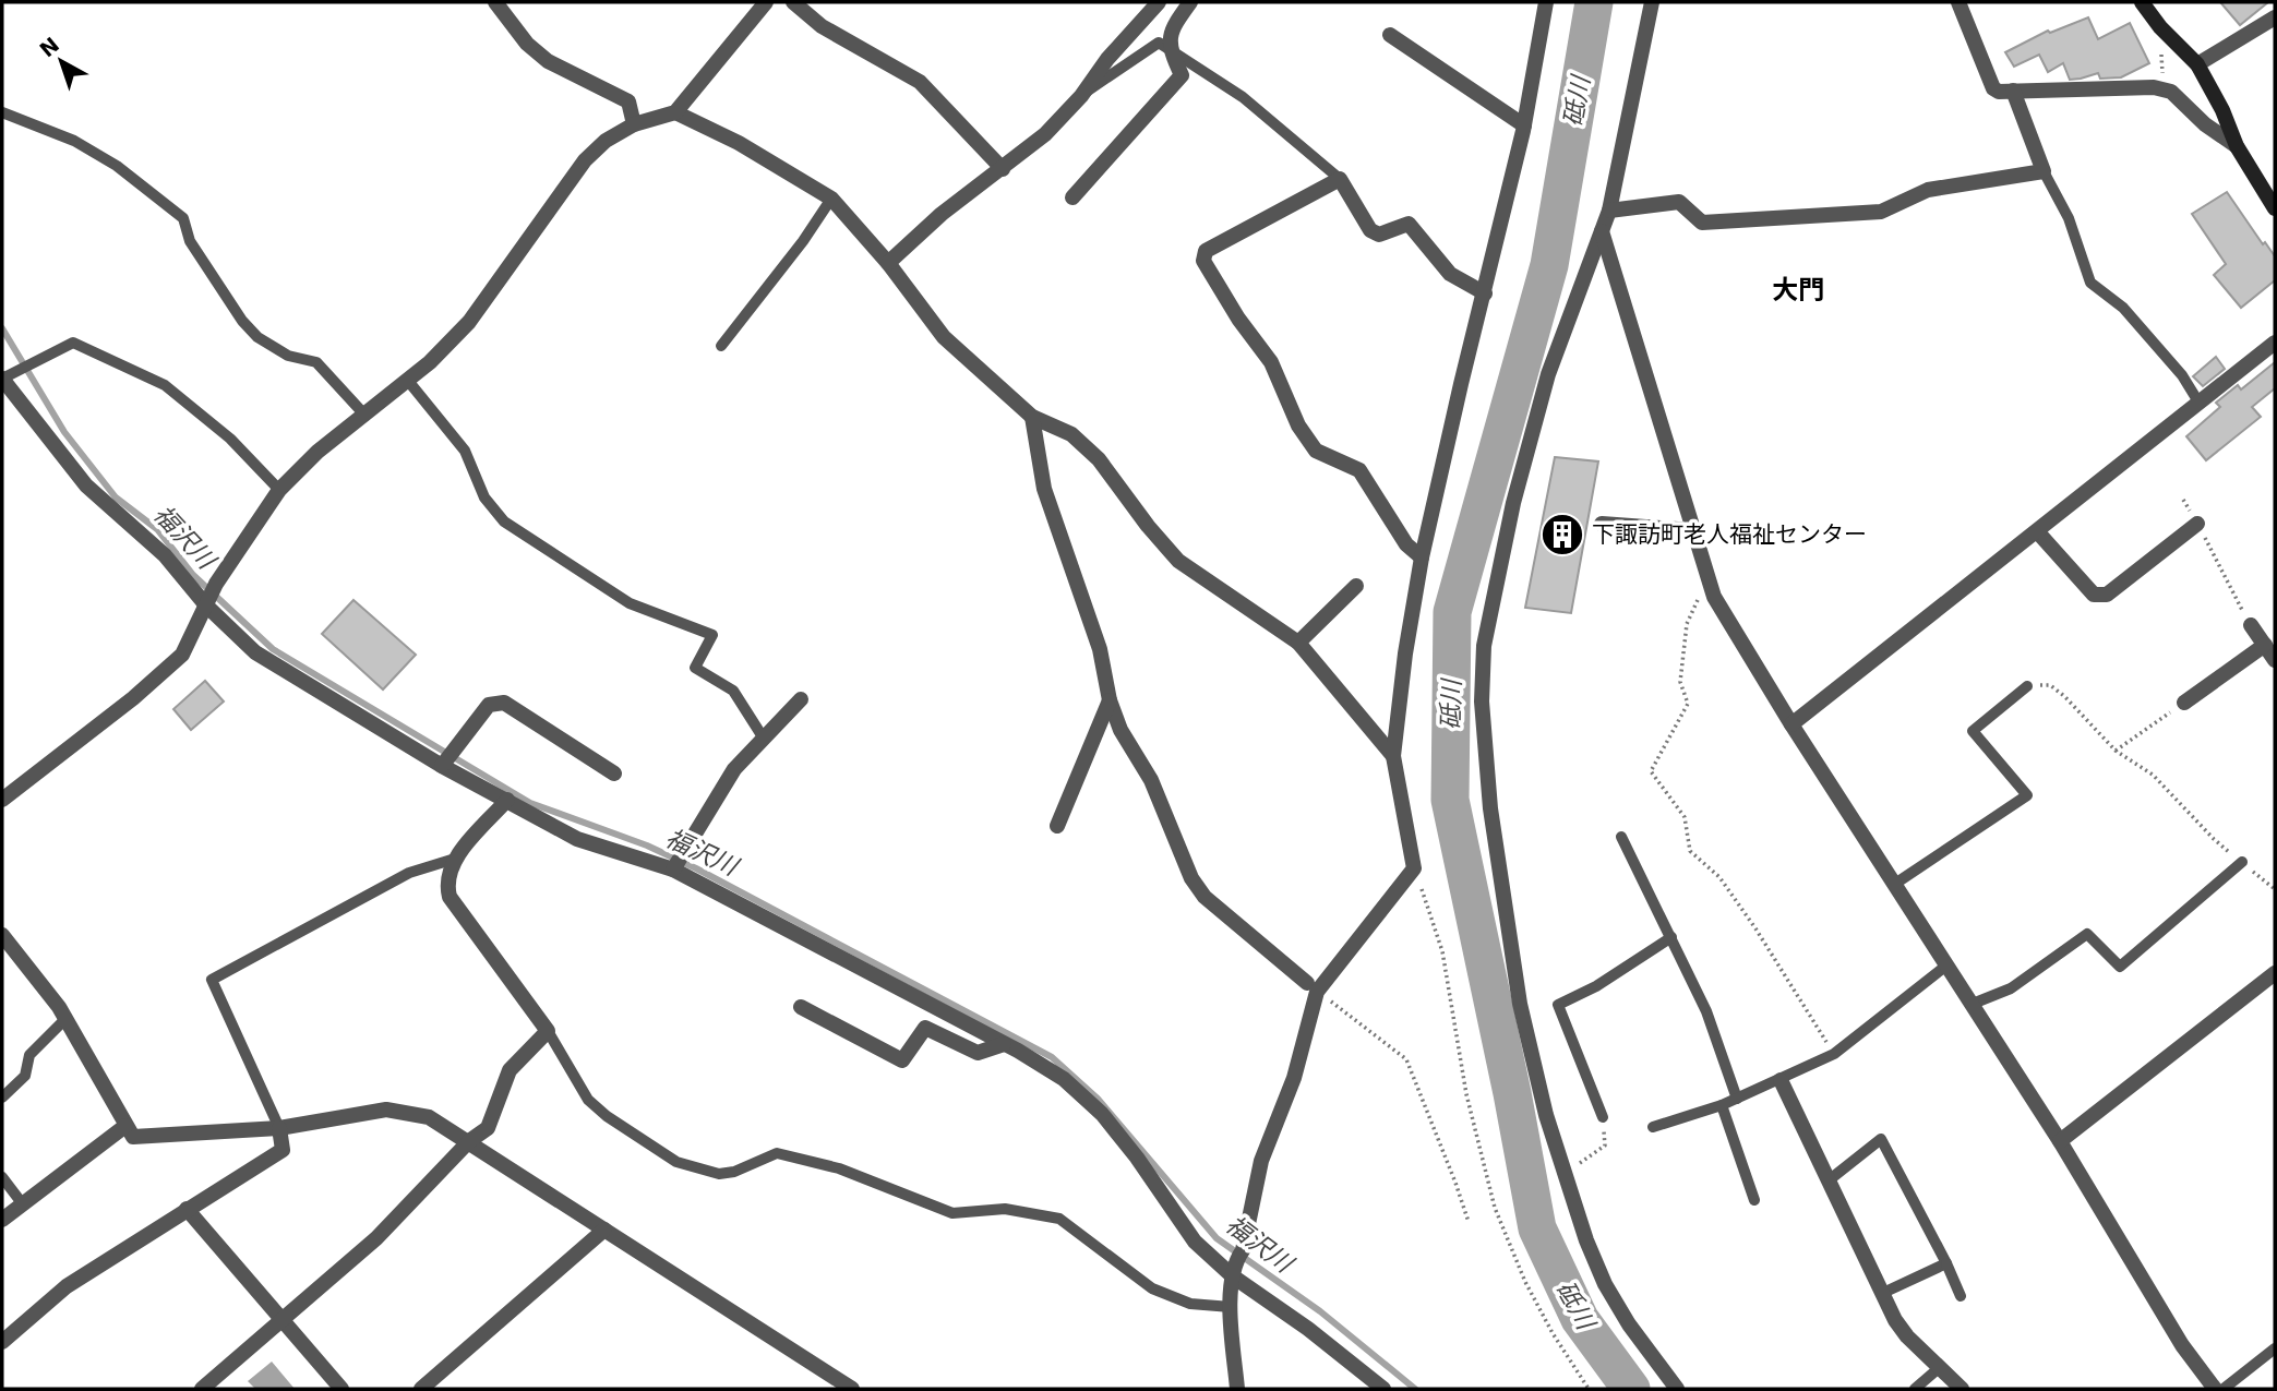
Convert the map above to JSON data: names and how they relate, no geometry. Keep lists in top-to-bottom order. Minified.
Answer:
{"districts":["大門"],"water":["砥川","福沢川"],"places":{"building":["下諏訪町老人福祉センター"]},"north":"top left"}
